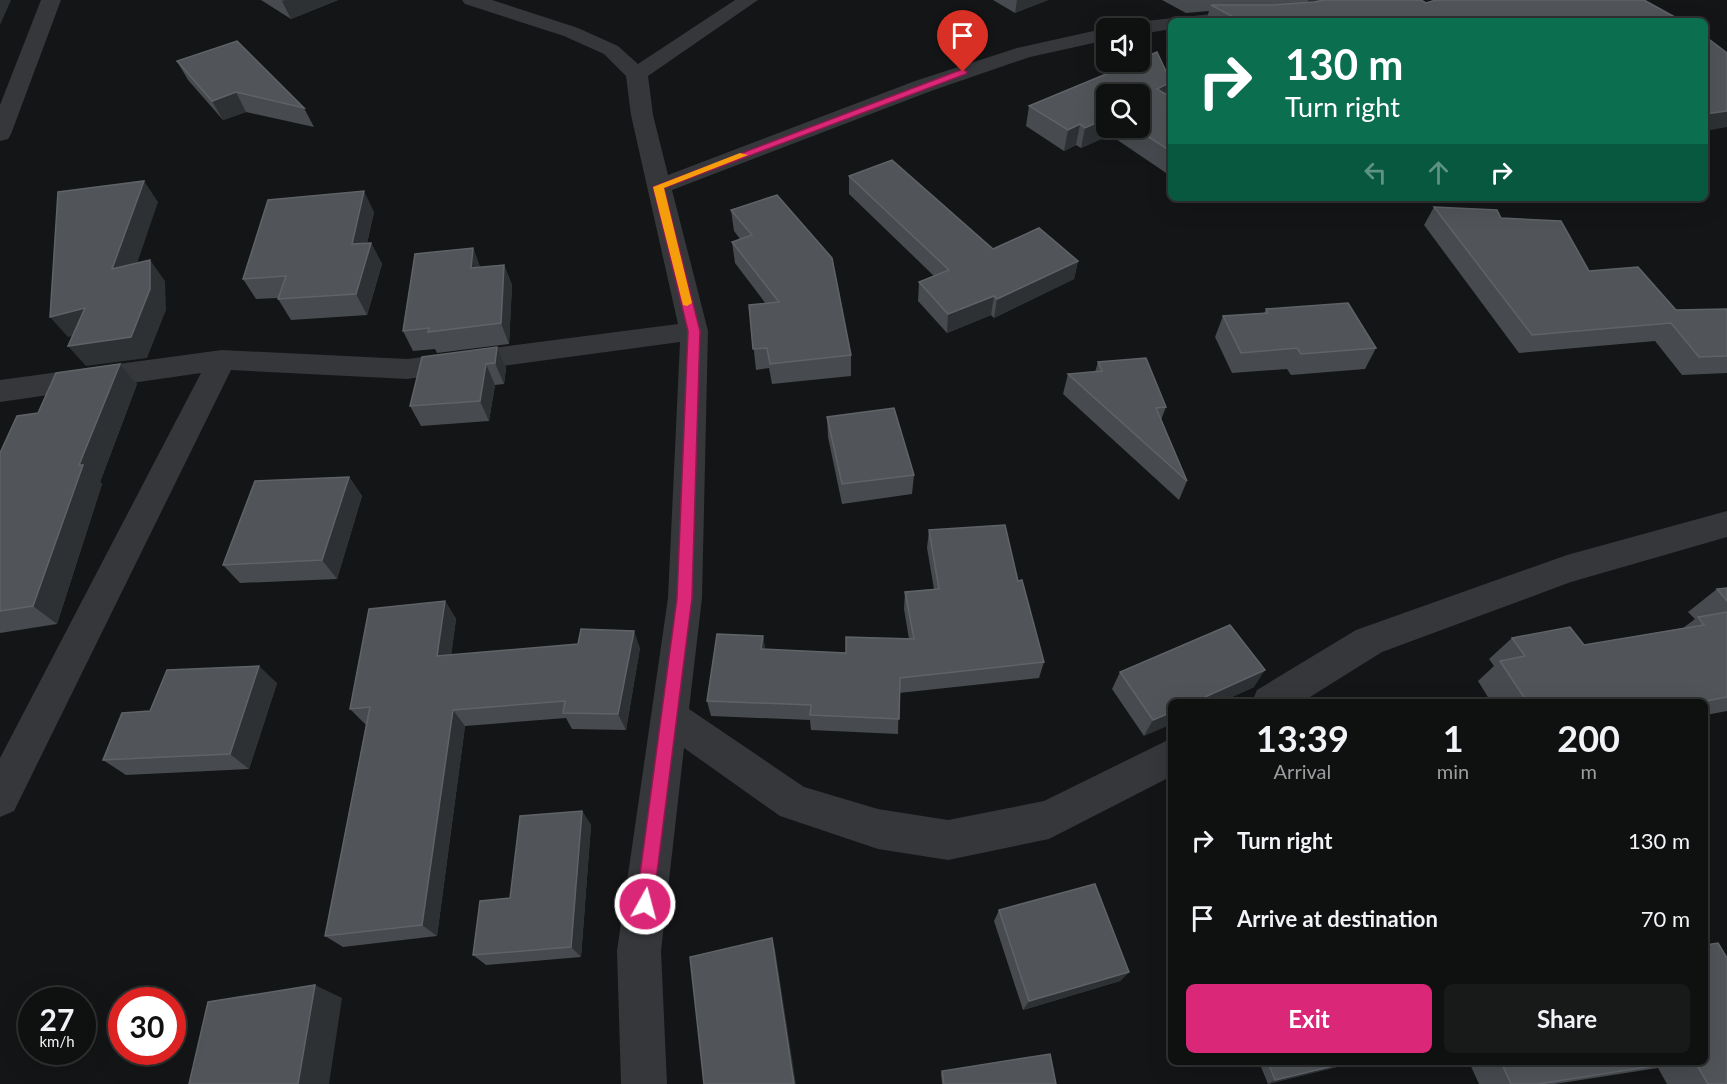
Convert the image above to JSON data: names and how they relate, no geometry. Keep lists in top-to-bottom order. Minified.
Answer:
{"page":{"turn":["130 m","Turn right"],"eta":["13:39","Arrival","1","min","200","m"],"list":[{"name":"Turn right","value":"130 m"},{"name":"Arrive at destination","value":"70 m"}],"buttons":["Exit","Share"],"speed":"27 km/h","limit":"30"}}
